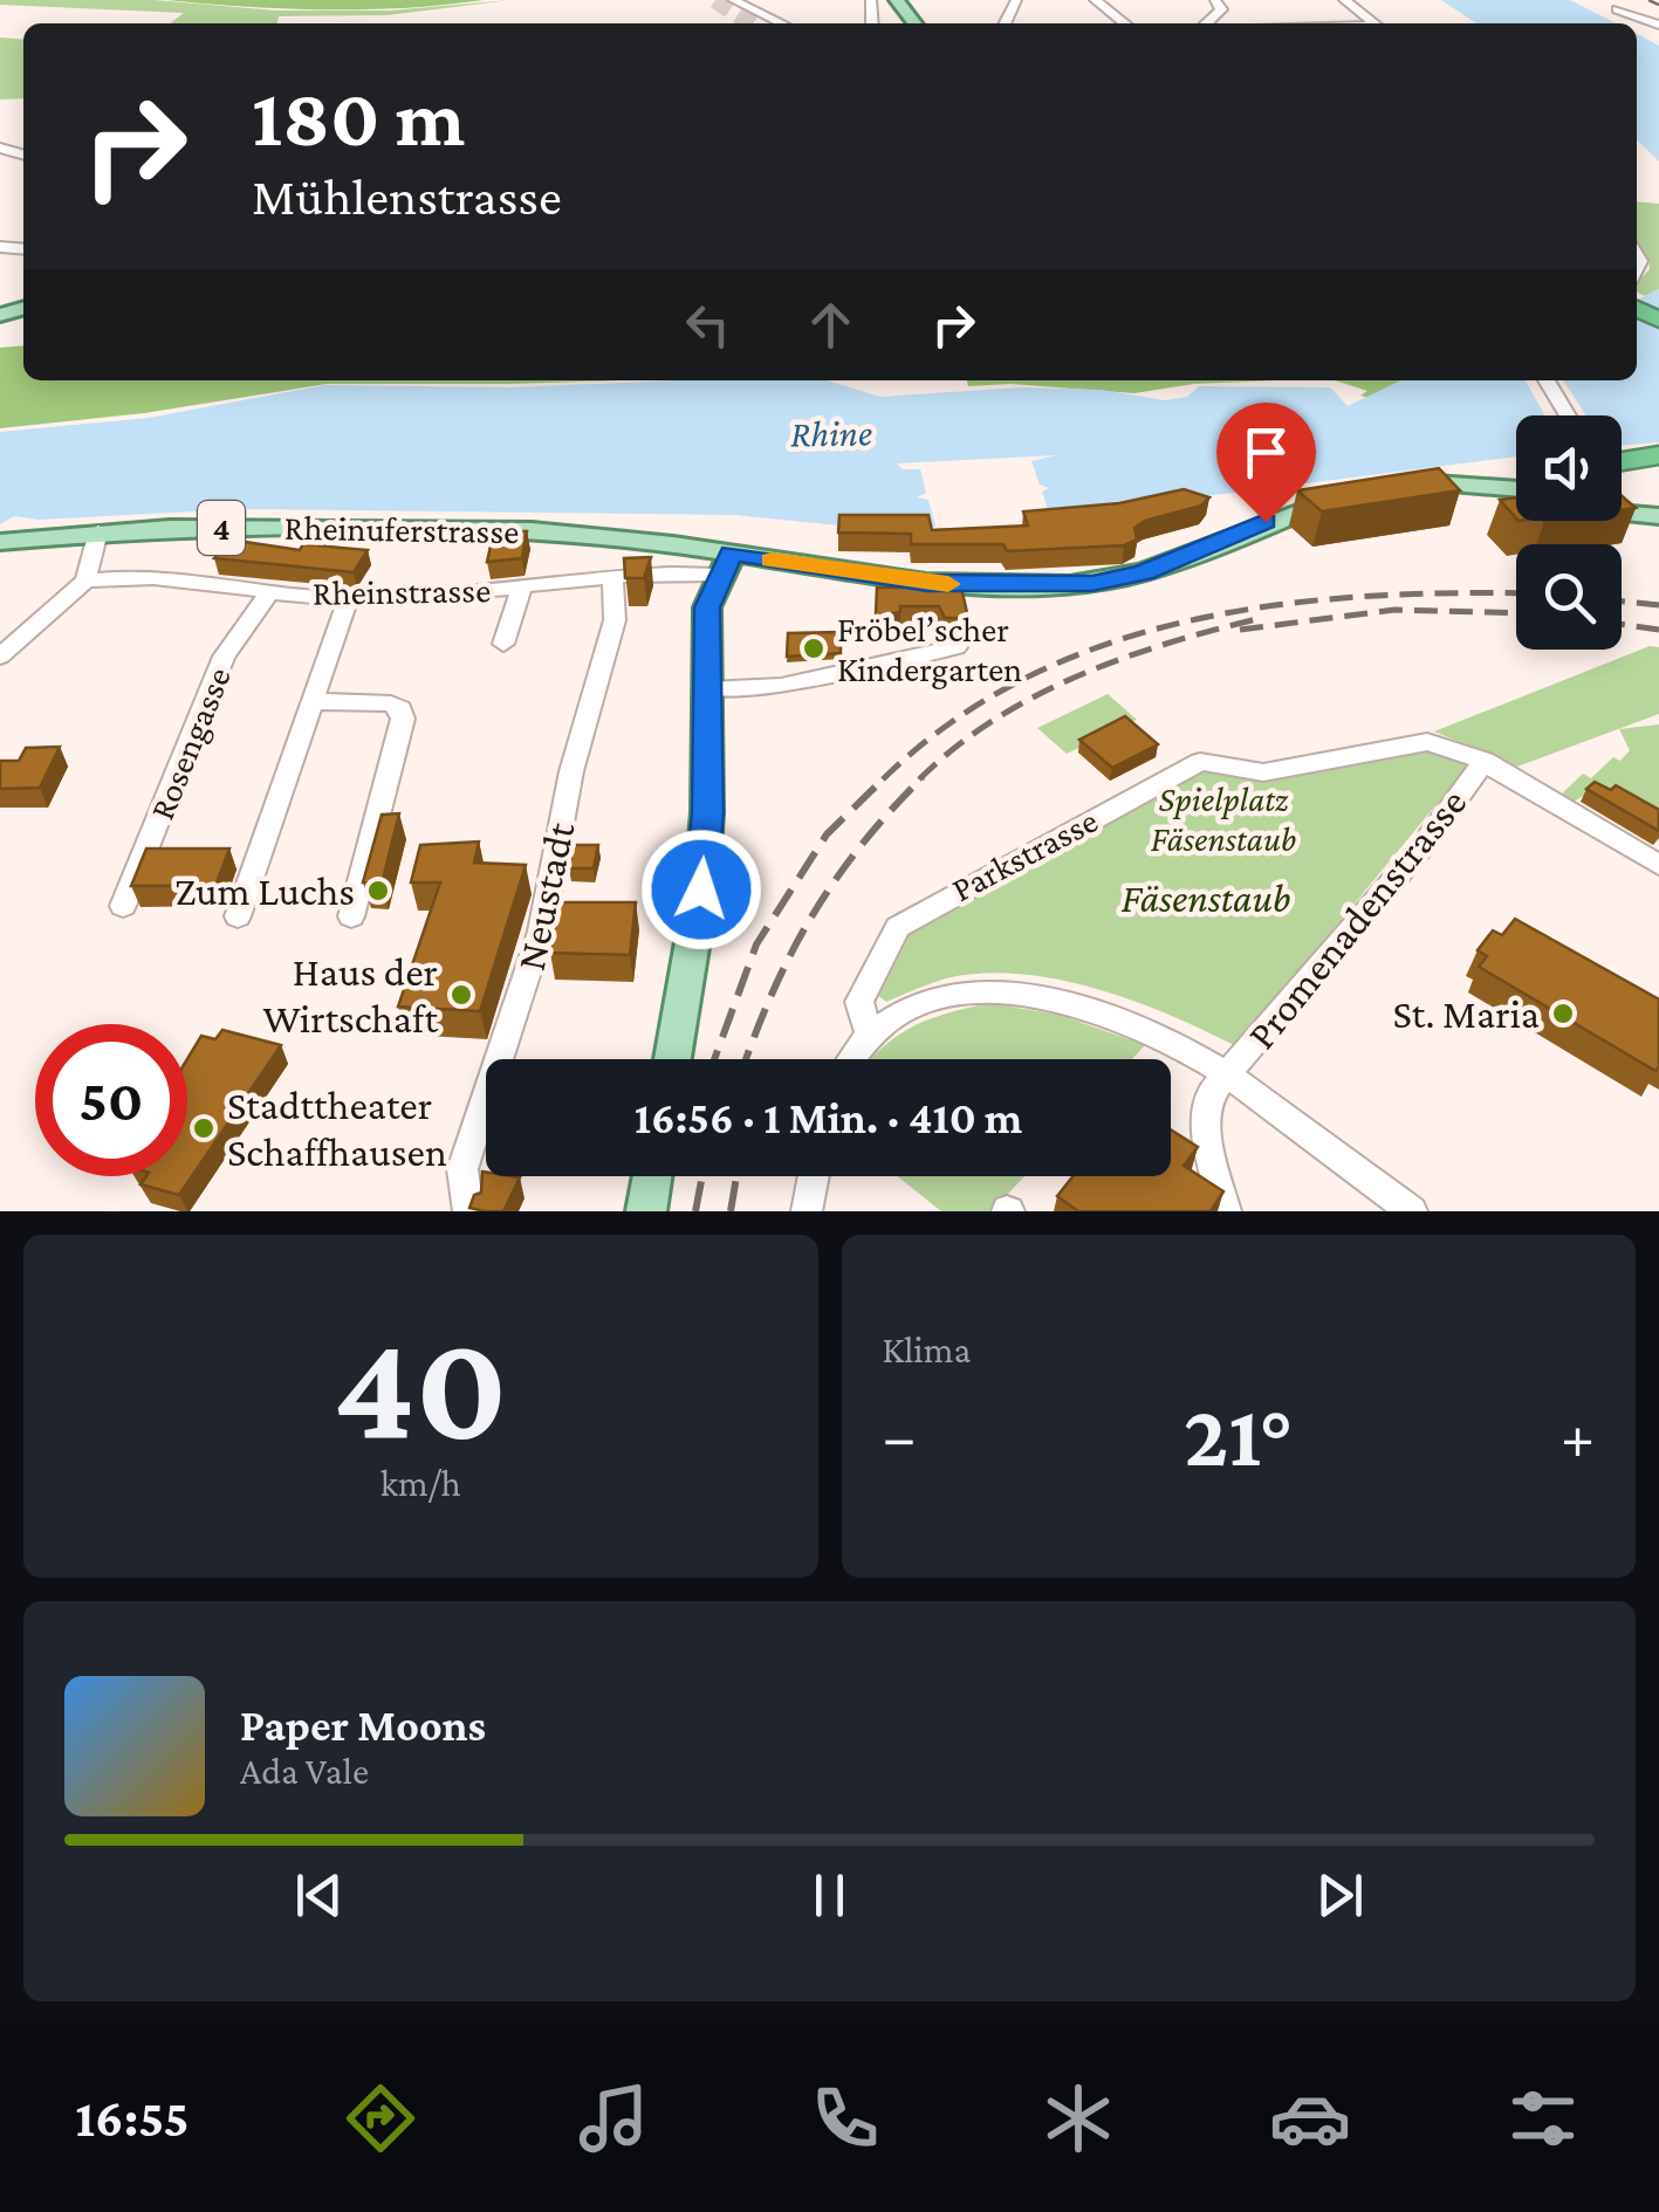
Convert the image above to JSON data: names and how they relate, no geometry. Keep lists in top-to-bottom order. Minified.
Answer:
{"streets":{"main road":["4","Rheinuferstrasse"],"street":["Rheinstrasse","Rosengasse","Parkstrasse","Neustadt","Promenadenstrasse"]},"crossings":[["4","Rheinuferstrasse"],["4","Rheinstrasse"],["Rheinuferstrasse","Rheinstrasse"],["Rheinstrasse","Rosengasse"],["Rheinstrasse","Neustadt"],["Parkstrasse","Promenadenstrasse"]],"water":["Rhine"],"parks":["Spielplatz Fäsenstaub","Fäsenstaub"],"places":["Fröbel’scher Kindergarten","Zum Luchs","Haus der Wirtschaft","St. Maria","Stadttheater Schaffhausen"],"page":{"turn":["180 m","Mühlenstrasse"],"limit":"50","trip":"16:56 · 1 Min. · 410 m","tile":[["40","km/h"],"Klima"],"heat":["−","21°","+"],"song":["Paper Moons","Ada Vale"],"tabs":"16:55"}}
